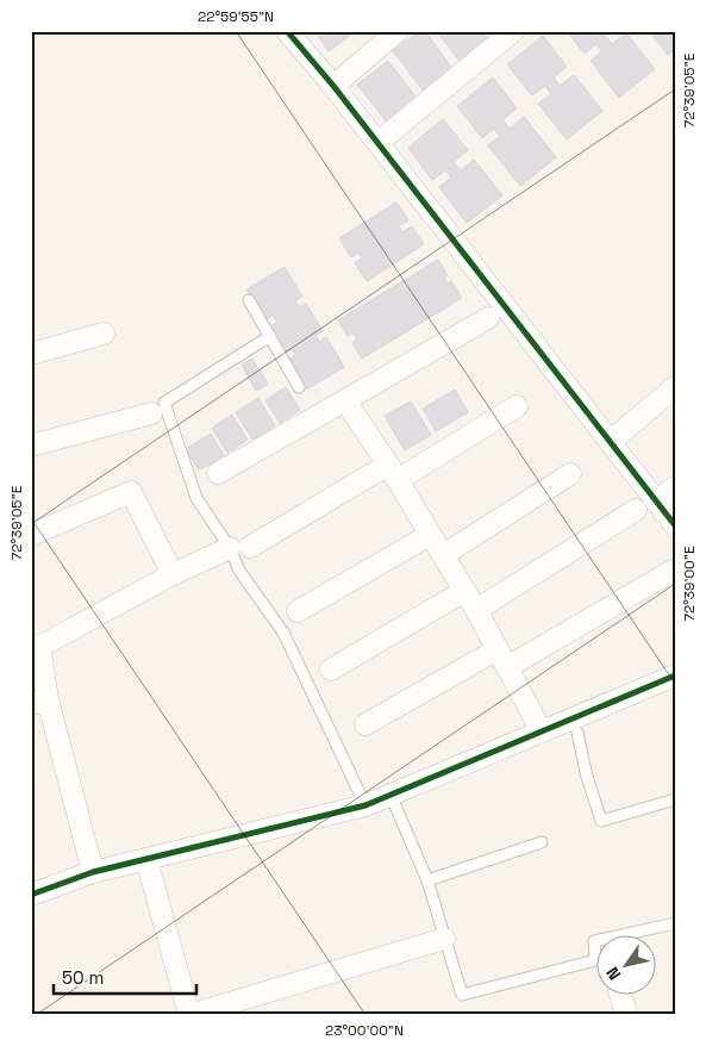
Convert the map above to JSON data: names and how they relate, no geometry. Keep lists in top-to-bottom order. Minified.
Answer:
{"scale_bar":"50 m","north":"bottom left","coordinates":["22°59'55\"N","72°39'05\"E","72°39'00\"E","23°00'00\"N"]}
